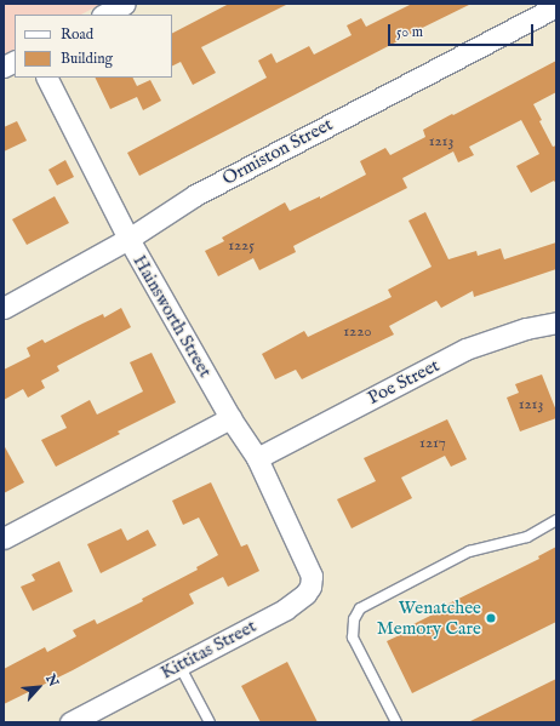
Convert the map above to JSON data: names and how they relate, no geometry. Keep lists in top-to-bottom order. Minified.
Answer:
{"streets":{"street":["Ormiston Street","Hainsworth Street","Poe Street","Kittitas Street"]},"crossings":[["Ormiston Street","Hainsworth Street"],["Hainsworth Street","Poe Street"],["Hainsworth Street","Kittitas Street"]],"places":["Wenatchee Memory Care"],"house_numbers":["1213","1225","1220","1213","1217"],"legend":["Road","Building"],"scale_bar":"50 m","north":"top right"}
